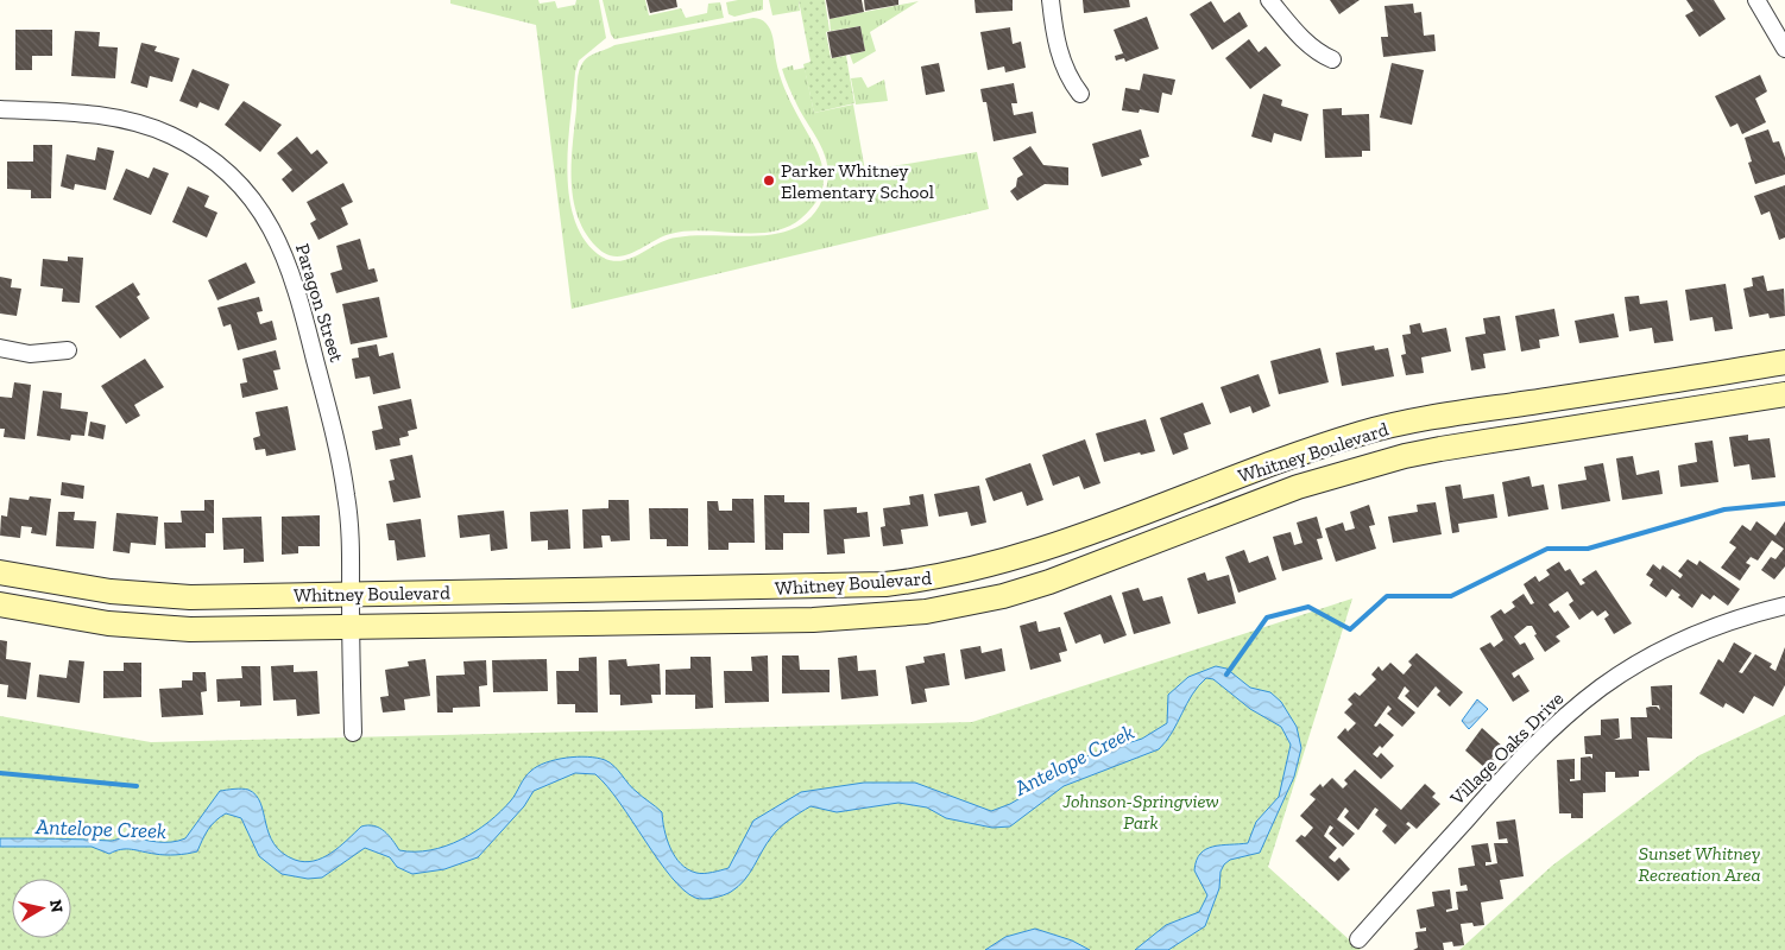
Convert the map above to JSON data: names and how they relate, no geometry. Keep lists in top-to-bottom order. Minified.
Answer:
{"streets":{"street":["Paragon Street","Whitney Boulevard","Village Oaks Drive"]},"crossings":[["Paragon Street","Whitney Boulevard"]],"water":["Antelope Creek"],"parks":["Johnson-Springview Park","Sunset Whitney Recreation Area"],"places":["Parker Whitney Elementary School"],"north":"right"}
